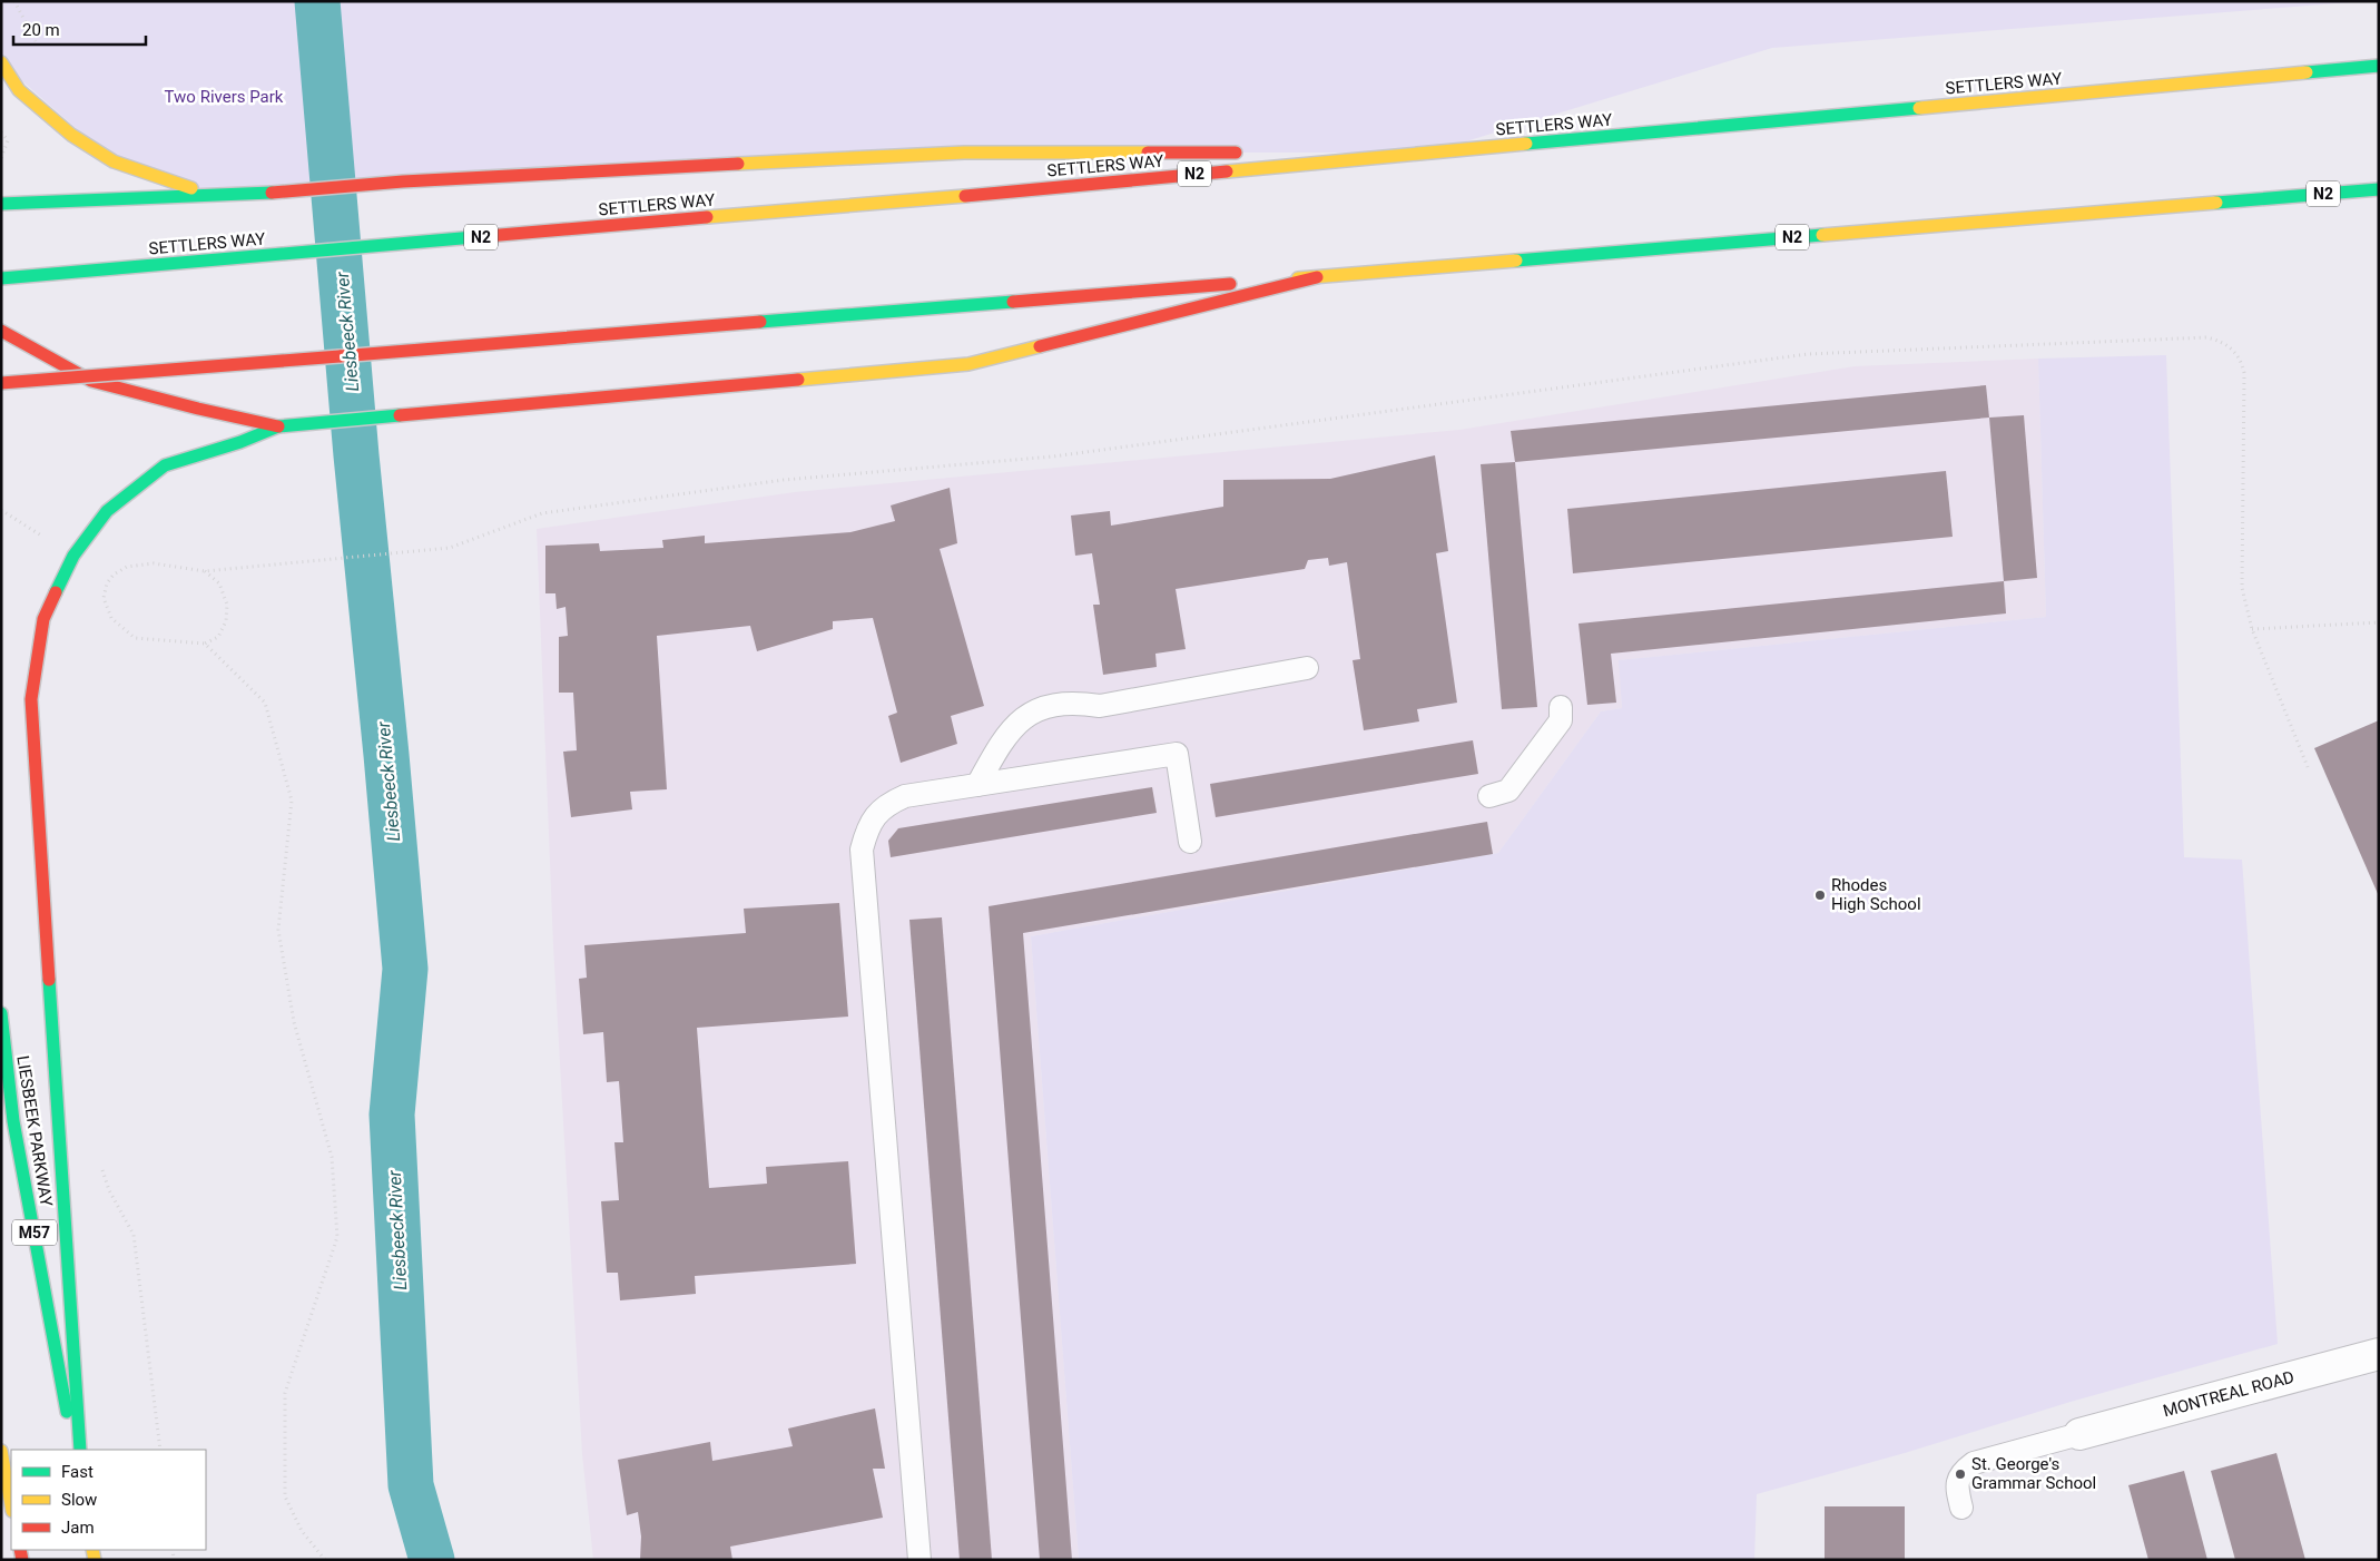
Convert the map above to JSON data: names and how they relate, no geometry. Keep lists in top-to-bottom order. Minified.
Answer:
{"streets":{"main road":["SETTLERS WAY","N2","LIESBEEK PARKWAY","M57"],"street":["MONTREAL ROAD"]},"water":["Liesbeeck River"],"parks":["Two Rivers Park"],"places":["Rhodes High School","St. George's Grammar School"],"legend":["Fast","Slow","Jam"],"scale_bar":"20 m"}
